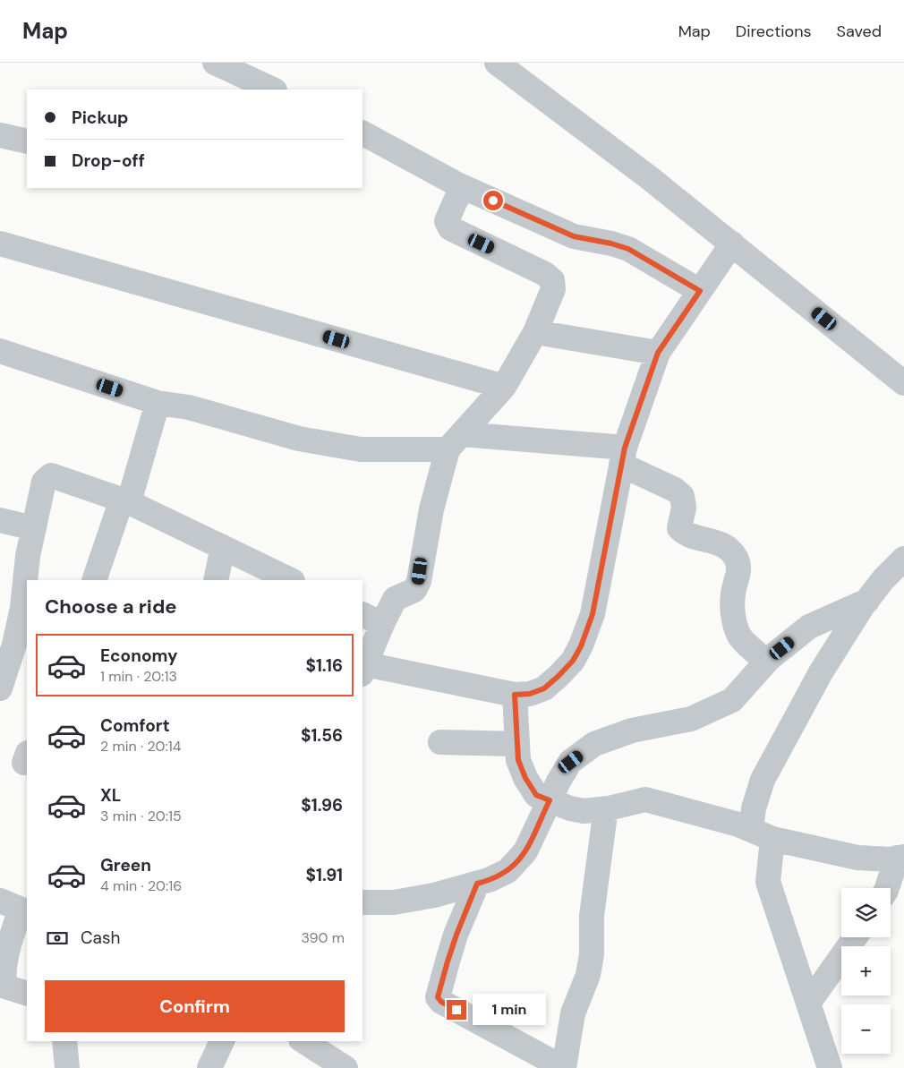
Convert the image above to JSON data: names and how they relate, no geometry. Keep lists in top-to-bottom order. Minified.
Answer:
{"page":{"header":"Map","nav":["Map","Directions","Saved"],"banner":["Pickup","Drop-off"],"heading":"Choose a ride","list":[{"name":"Economy","note":"1 min · 20:13","value":"$1.16"},{"name":"Comfort","note":"2 min · 20:14","value":"$1.56"},{"name":"XL","note":"3 min · 20:15","value":"$1.96"},{"name":"Green","note":"4 min · 20:16","value":"$1.91"}],"map_buttons":["+","−"],"pay":["Cash","390 m"],"buttons":"Confirm","bubble":"1 min"}}
